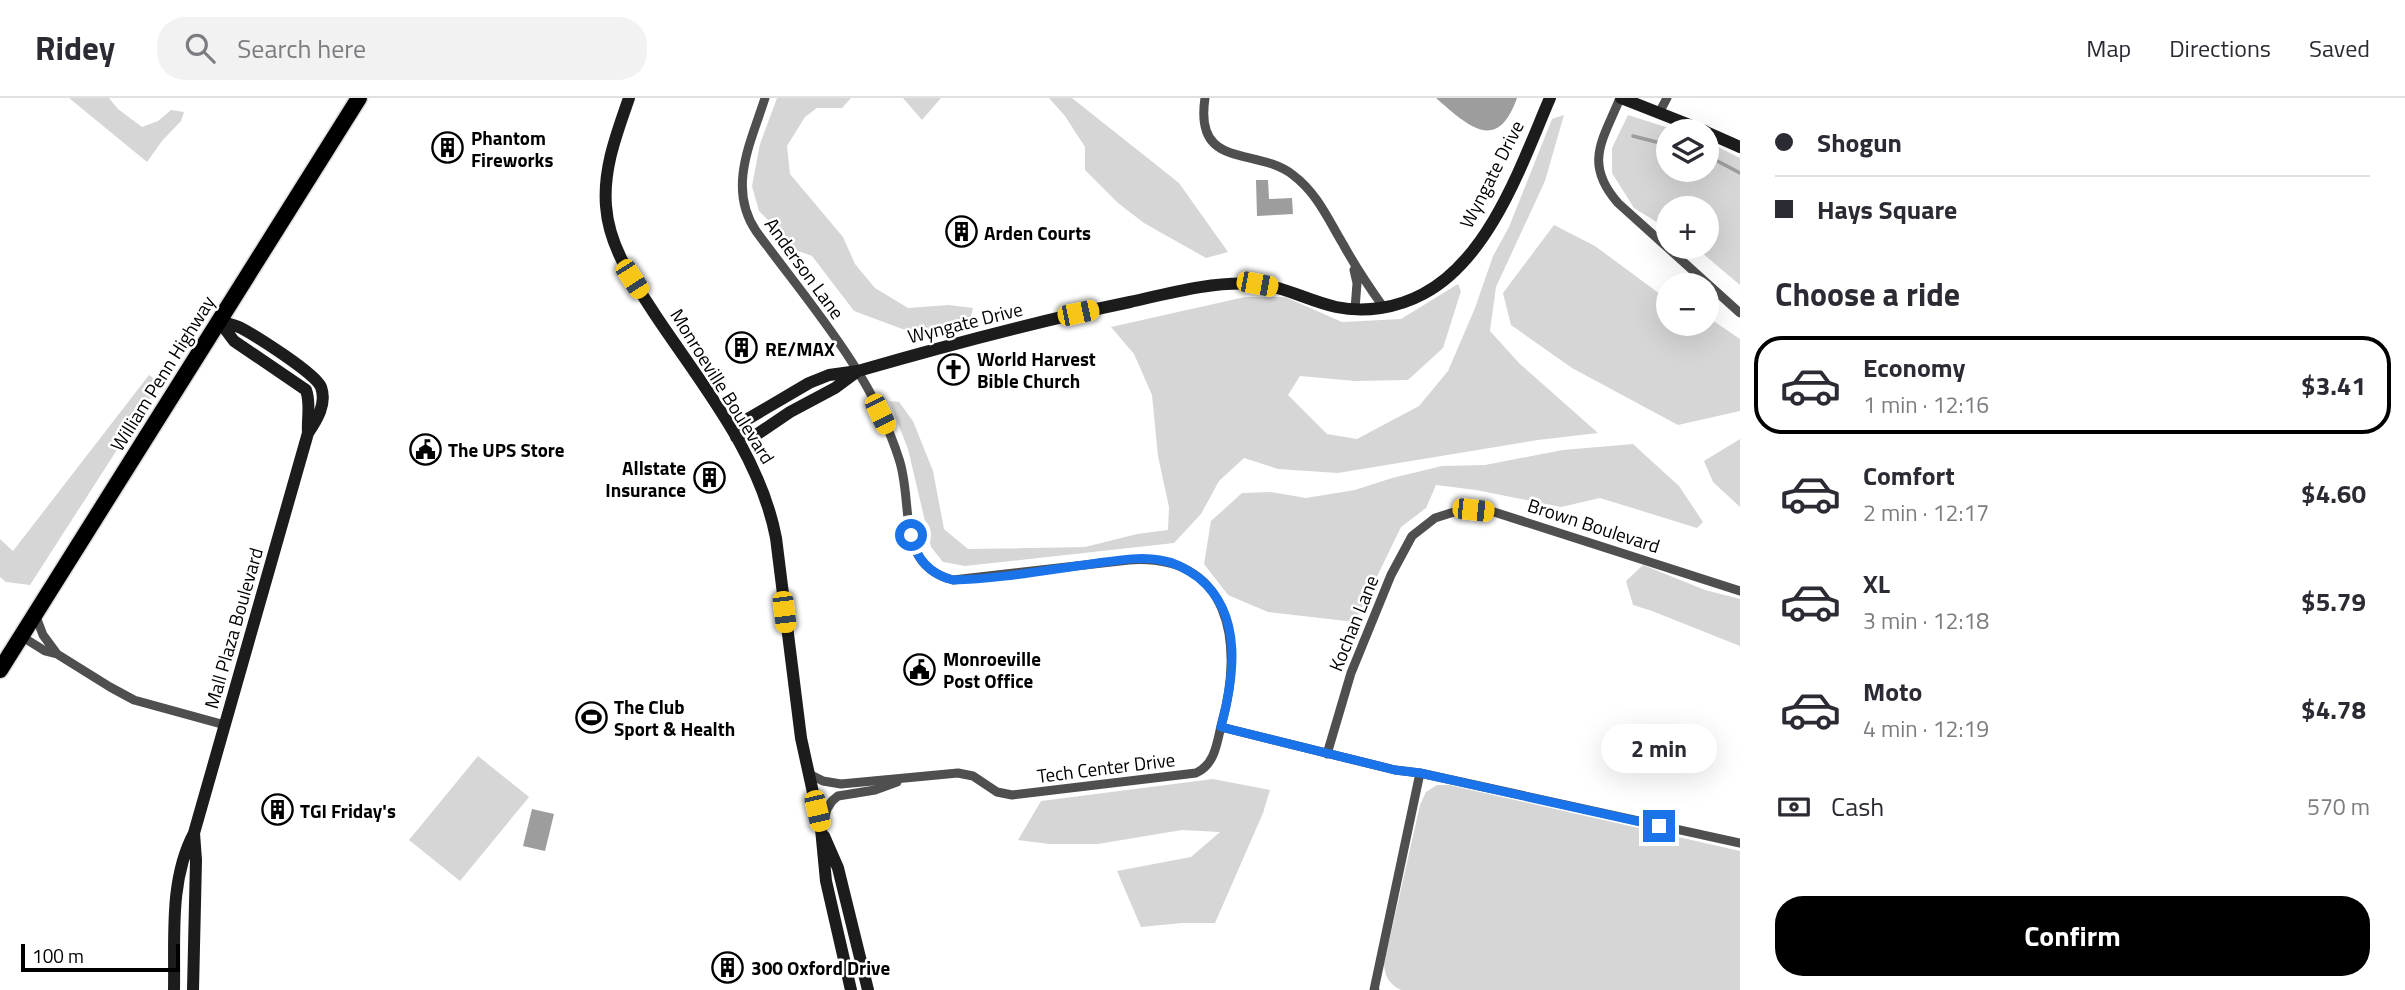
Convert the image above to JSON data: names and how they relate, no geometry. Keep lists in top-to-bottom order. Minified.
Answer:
{"streets":{"highway":["William Penn Highway"],"main road":["Wyngate Drive","Monroeville Boulevard","Mall Plaza Boulevard"],"street":["Anderson Lane","Brown Boulevard","Kochan Lane","Tech Center Drive"]},"crossings":[["Wyngate Drive","Anderson Lane"],["Wyngate Drive","Monroeville Boulevard"],["Wyngate Drive","Tech Center Drive"],["Anderson Lane","Tech Center Drive"],["William Penn Highway","Mall Plaza Boulevard"],["Monroeville Boulevard","Tech Center Drive"],["Brown Boulevard","Kochan Lane"]],"places":{"building":["Phantom Fireworks","Arden Courts","RE/MAX","Allstate Insurance","TGI Friday's","300 Oxford Drive"],"church":["World Harvest Bible Church"],"public building":["The UPS Store","Monroeville Post Office"],"sports":["The Club Sport & Health"]},"scale_bar":"100 m","page":{"header":"Ridey","search":"Search here","nav":["Map","Directions","Saved"],"banner":["Shogun","Hays Square"],"map_buttons":["+","−"],"heading":"Choose a ride","list":[{"name":"Economy","note":"1 min · 12:16","value":"$3.41"},{"name":"Comfort","note":"2 min · 12:17","value":"$4.60"},{"name":"XL","note":"3 min · 12:18","value":"$5.79"},{"name":"Moto","note":"4 min · 12:19","value":"$4.78"}],"bubble":"2 min","pay":["Cash","570 m"],"buttons":"Confirm","scale":"100 m"}}
